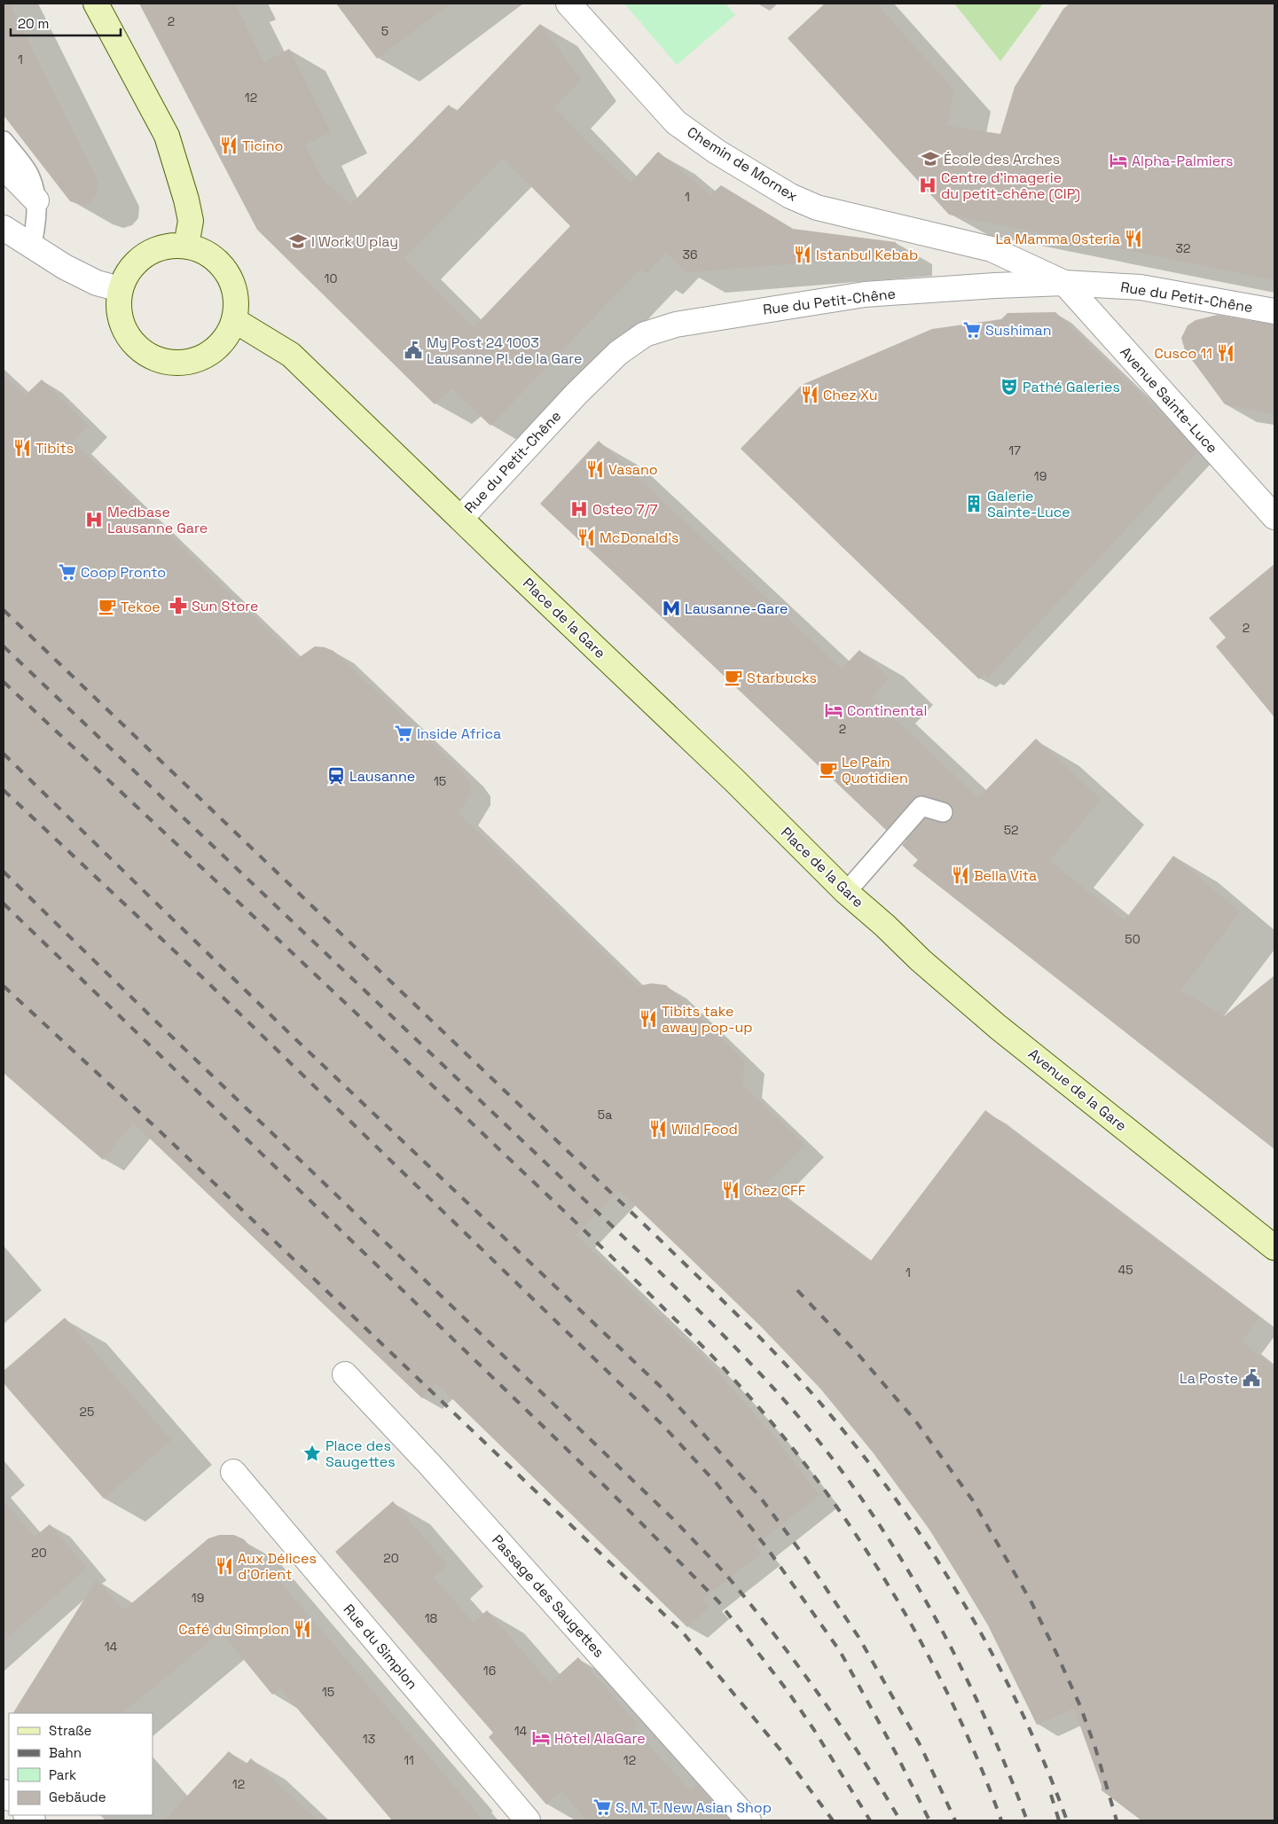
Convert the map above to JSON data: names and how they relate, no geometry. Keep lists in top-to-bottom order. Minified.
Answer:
{"streets":{"main road":["Place de la Gare","Avenue de la Gare"],"street":["Chemin de Mornex","Rue du Petit-Chêne","Avenue Sainte-Luce","Passage des Saugettes","Rue du Simplon"]},"crossings":[["Chemin de Mornex","Rue du Petit-Chêne"],["Chemin de Mornex","Avenue Sainte-Luce"],["Rue du Petit-Chêne","Avenue Sainte-Luce"],["Rue du Petit-Chêne","Place de la Gare"],["Place de la Gare","Avenue de la Gare"]],"places":{"restaurant":["Ticino","La Mamma Osteria","Istanbul Kebab","Cusco 11","Chez Xu","Tibits","Vasano","McDonald's","Bella Vita","Tibits take away pop-up","Wild Food","Chez CFF","Aux Délices d'Orient","Café du Simplon"],"school or university":["École des Arches","I Work U play"],"hotel":["Alpha-Palmiers","Continental","Hôtel AlaGare"],"hospital":["Centre d'imagerie du petit-chêne (CIP)","Osteo 7/7","Medbase Lausanne Gare"],"supermarket":["Sushiman","Coop Pronto","Inside Africa","S. M. T. New Asian Shop"],"public building":["My Post 24 1003 Lausanne Pl. de la Gare","La Poste"],"theatre":["Pathé Galeries"],"building":["Galerie Sainte-Luce"],"pharmacy":["Sun Store"],"cafe":["Tekoe","Starbucks","Le Pain Quotidien"],"metro station":["Lausanne-Gare"],"station":["Lausanne"],"place":["Place des Saugettes"]},"house_numbers":["2","5","1","12","1","32","36","10","17","19","2","2","15","52","50","5a","45","1","25","20","20","19","18","14","16","15","14","13","11","12","12"],"legend":["Straße","Bahn","Park","Gebäude"],"scale_bar":"20 m"}
